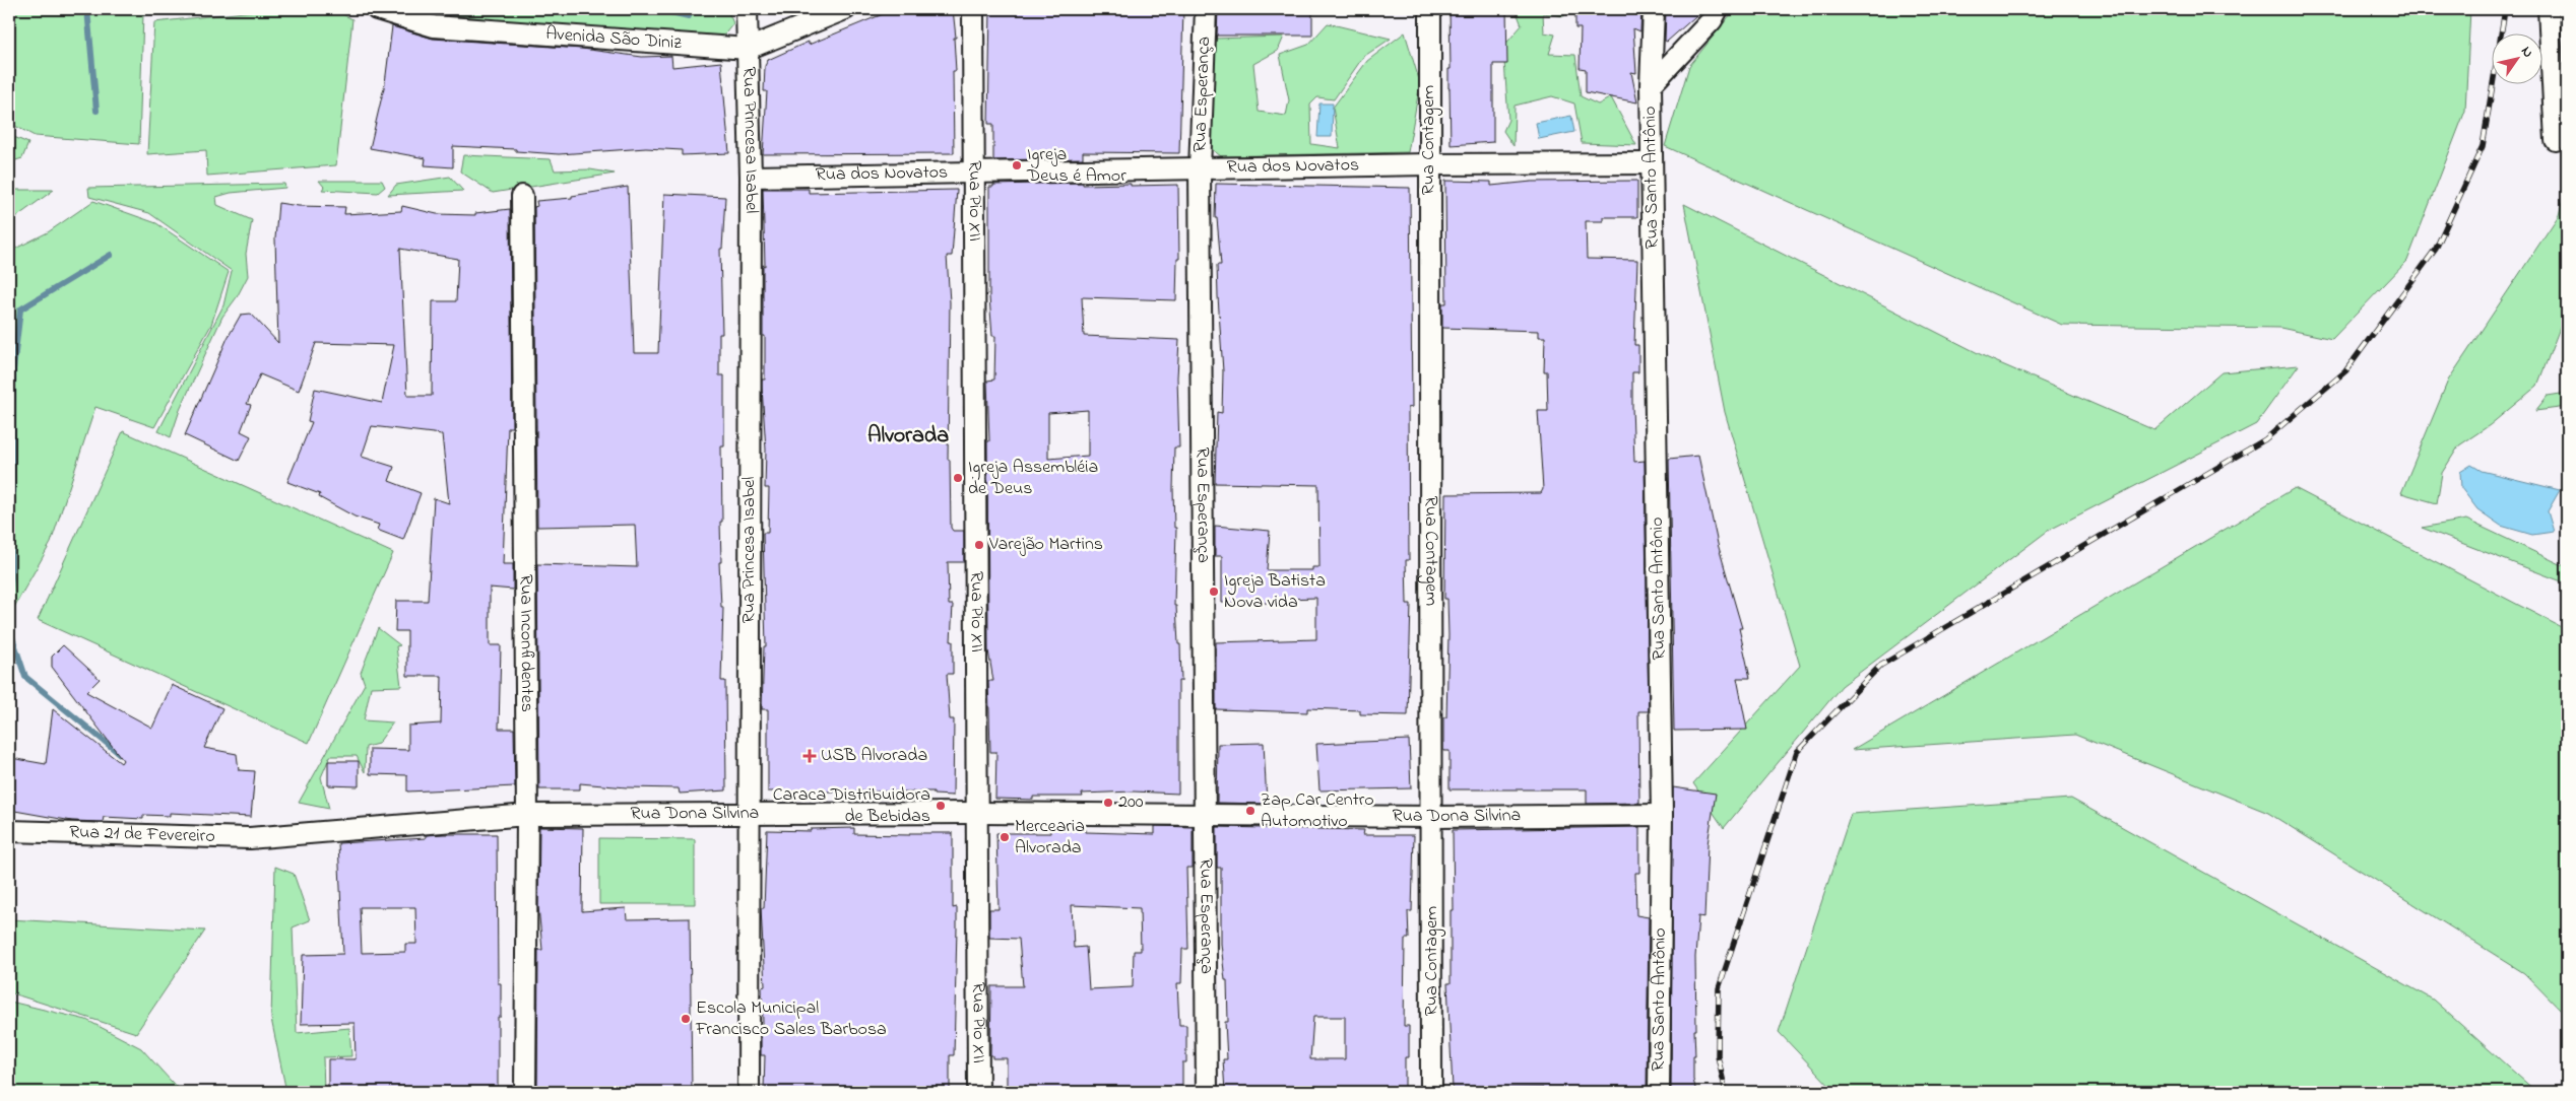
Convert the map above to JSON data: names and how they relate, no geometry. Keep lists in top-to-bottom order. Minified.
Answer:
{"streets":{"street":["Avenida São Diniz","Rua Esperança","Rua Princesa Isabel","Rua Contagem","Rua dos Novatos","Rua Santo Antônio","Rua Pio XII","Rua Inconfidentes","Rua Dona Silvina","Rua 21 de Fevereiro"]},"crossings":[["Avenida São Diniz","Rua Princesa Isabel"],["Rua Esperança","Rua dos Novatos"],["Rua Esperança","Rua Dona Silvina"],["Rua Princesa Isabel","Rua dos Novatos"],["Rua Princesa Isabel","Rua Dona Silvina"],["Rua Contagem","Rua dos Novatos"],["Rua Contagem","Rua Dona Silvina"],["Rua dos Novatos","Rua Santo Antônio"],["Rua dos Novatos","Rua Pio XII"],["Rua Santo Antônio","Rua Dona Silvina"],["Rua Pio XII","Rua Dona Silvina"],["Rua Inconfidentes","Rua Dona Silvina"],["Rua Dona Silvina","Rua 21 de Fevereiro"]],"districts":["Alvorada"],"places":{"other":["Igreja Deus é Amor","Igreja Assembléia de Deus","Varejão Martins","Igreja Batista Nova vida","200","Caraca Distribuidora de Bebidas","Zap Car Centro Automotivo","Mercearia Alvorada","Escola Municipal Francisco Sales Barbosa"],"health":["USB Alvorada"]},"north":"top right"}
